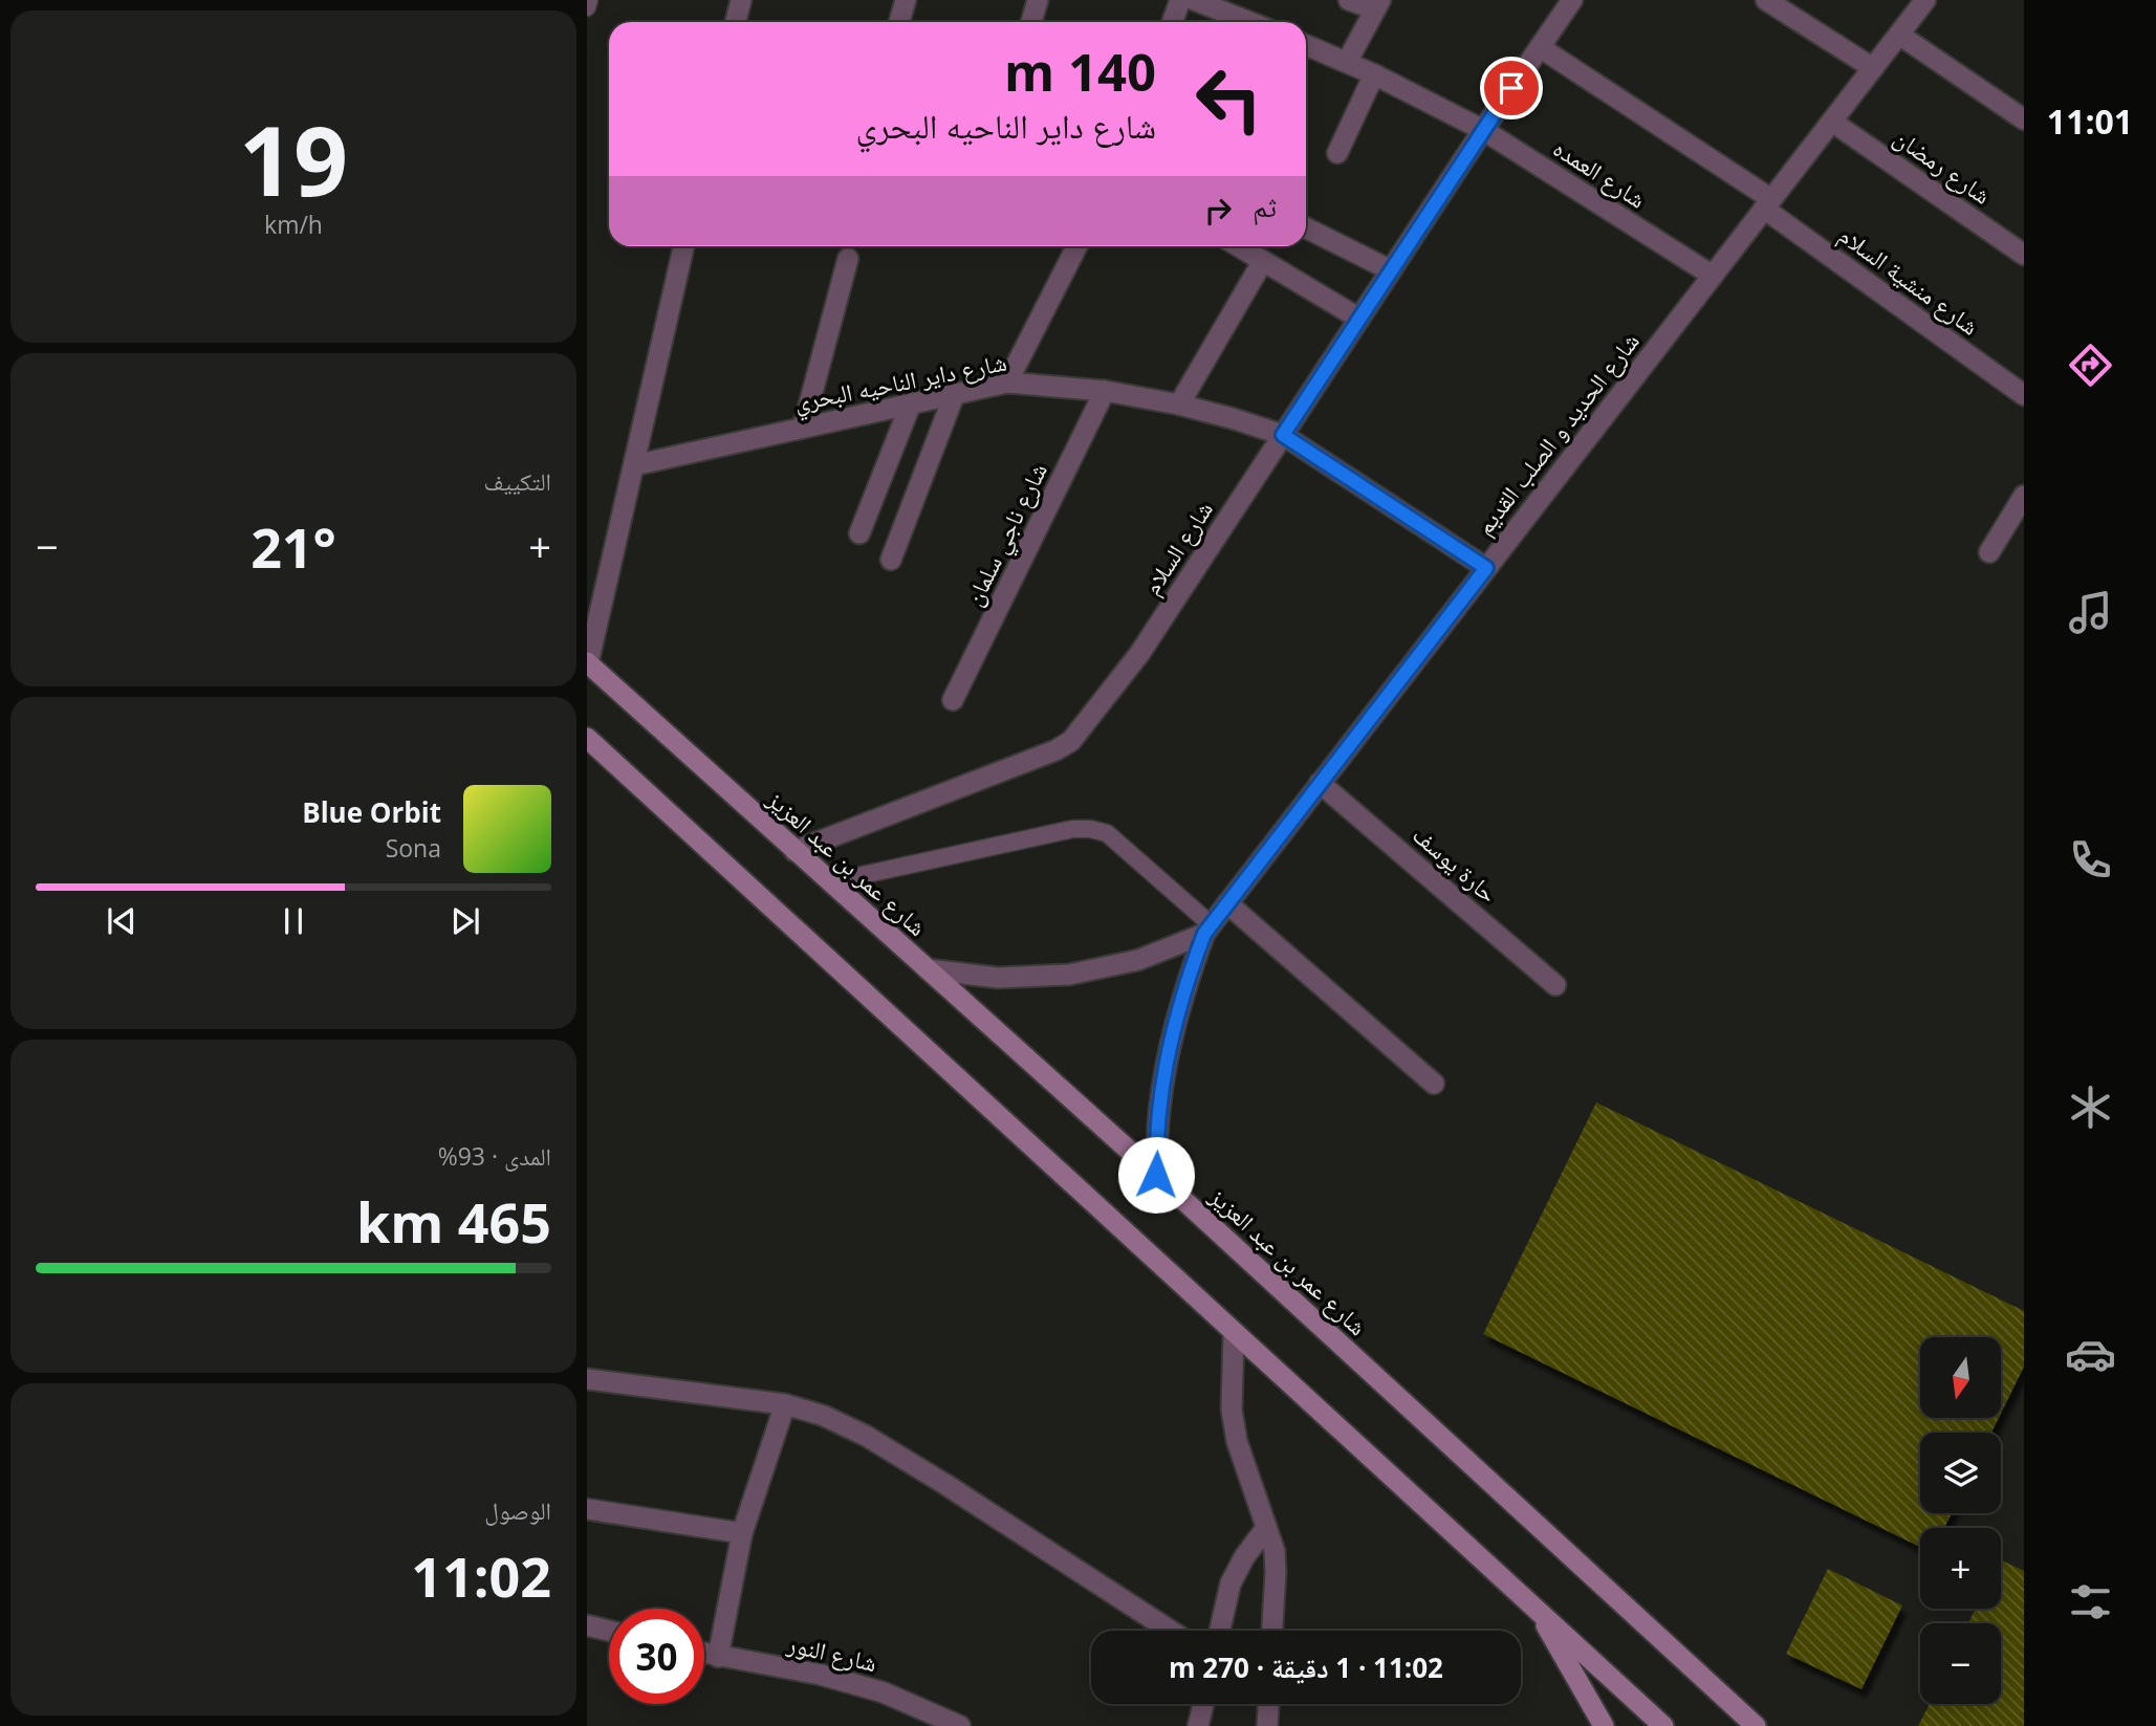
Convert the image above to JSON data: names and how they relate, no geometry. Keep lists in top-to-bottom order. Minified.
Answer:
{"streets":{"main road":["شارع عمر بن عبد العزيز"],"street":["شارع رمضان","شارع العمده","شارع منشية السلام","شارع داير الناحيه البحري","شارع الحديد و الصلب القديم","شارع ناجي سلمان","شارع السلام","حارة يوسف","شارع النور"]},"crossings":[["شارع رمضان","شارع الحديد و الصلب القديم"],["شارع العمده","شارع الحديد و الصلب القديم"],["شارع العمده","شارع السلام"],["شارع منشية السلام","شارع الحديد و الصلب القديم"],["شارع منشية السلام","شارع السلام"],["شارع داير الناحيه البحري","شارع الحديد و الصلب القديم"],["شارع داير الناحيه البحري","شارع ناجي سلمان"],["شارع داير الناحيه البحري","شارع السلام"],["شارع الحديد و الصلب القديم","شارع عمر بن عبد العزيز"],["شارع الحديد و الصلب القديم","حارة يوسف"],["شارع السلام","شارع عمر بن عبد العزيز"]],"north":"bottom","page":{"tabs":"11:01","tile":[["19","km/h"],"التكييف",["المدى · 93%","465 km"],["الوصول","11:02"]],"turn":["140 m","شارع داير الناحيه البحري"],"then":"ثم","heat":["−","21°","+"],"song":["Blue Orbit","Sona"],"map_buttons":["+","−"],"limit":"30","trip":"11:02 · 1 دقيقة · 270 m"}}
